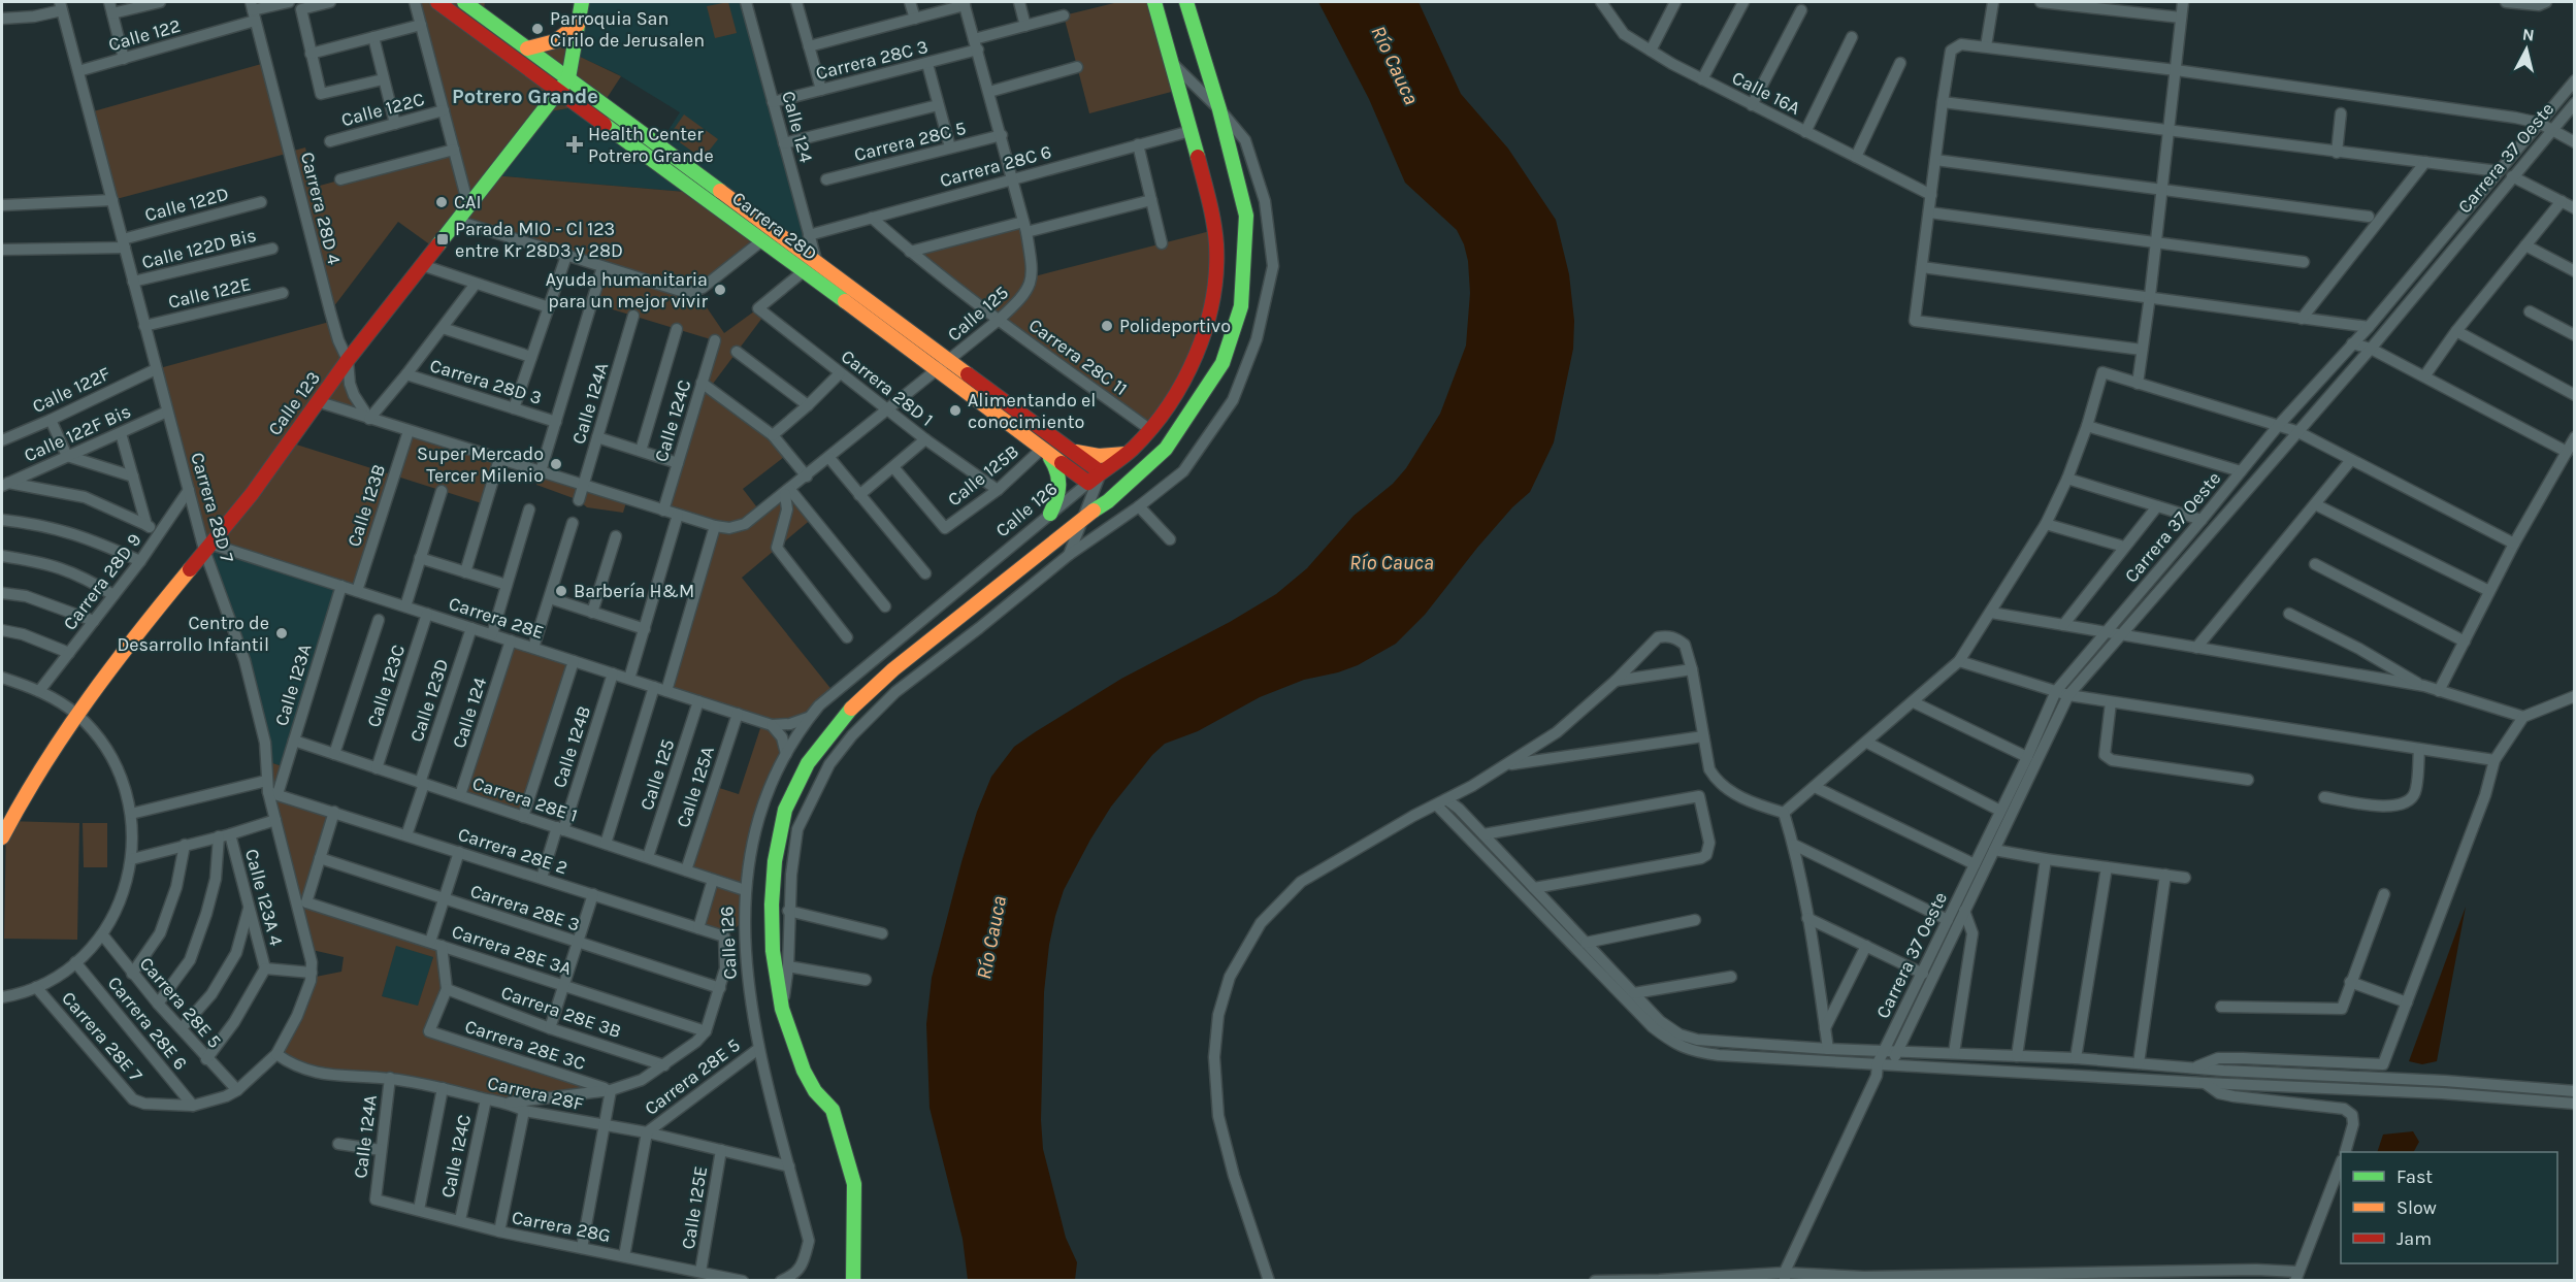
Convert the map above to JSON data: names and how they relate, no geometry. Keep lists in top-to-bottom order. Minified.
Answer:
{"streets":{"street":["Calle 122","Carrera 28C 3","Calle 16A","Calle 122C","Calle 124","Carrera 28C 5","Carrera 37 Oeste","Carrera 28C 6","Calle 122D","Carrera 28D 4","Carrera 28D","Calle 122D Bis","Calle 122E","Calle 125","Carrera 28C 11","Carrera 28D 3","Carrera 28D 1","Calle 122F","Calle 123","Calle 124A","Calle 124C","Calle 122F Bis","Calle 125B","Calle 123B","Carrera 28D 7","Calle 126","Carrera 28D 9","Carrera 28E","Calle 123A","Calle 123C","Calle 123D","Calle 124B","Calle 125A","Carrera 28E 1","Carrera 28E 2","Calle 123A 4","Carrera 28E 3","Carrera 28E 3A","Carrera 28E 5","Carrera 28E 3B","Carrera 28E 6","Carrera 28E 7","Carrera 28E 3C","Carrera 28F","Calle 125E","Carrera 28G"]},"crossings":[["Calle 122","Carrera 28D 4"],["Calle 122","Carrera 28D 7"],["Carrera 28C 3","Calle 124"],["Carrera 28C 3","Calle 125"],["Calle 124","Carrera 28C 6"],["Calle 124","Carrera 28D"],["Calle 124","Carrera 28E"],["Calle 124","Carrera 28E 1"],["Carrera 28C 5","Calle 125"],["Carrera 28C 6","Calle 125"],["Carrera 28C 6","Carrera 28C 11"],["Carrera 28C 6","Calle 126"],["Calle 122D","Carrera 28D 7"],["Carrera 28D 4","Calle 123"],["Carrera 28D","Calle 125"],["Carrera 28D","Carrera 28D 1"],["Carrera 28D","Calle 123"],["Carrera 28D","Calle 125B"],["Carrera 28D","Calle 126"],["Calle 122D Bis","Carrera 28D 7"],["Calle 122E","Carrera 28D 7"],["Calle 125","Carrera 28C 11"],["Calle 125","Carrera 28D 1"],["Calle 125","Carrera 28E"],["Calle 125","Carrera 28E 1"],["Carrera 28C 11","Calle 126"],["Carrera 28D 1","Calle 125B"],["Calle 122F","Carrera 28D 7"],["Calle 123","Carrera 28D 7"],["Calle 123","Carrera 28E"],["Calle 124A","Carrera 28F"],["Calle 124A","Carrera 28G"],["Calle 124C","Carrera 28F"],["Calle 124C","Carrera 28G"],["Calle 122F Bis","Carrera 28D 7"],["Calle 123B","Carrera 28E"],["Carrera 28D 7","Carrera 28D 9"],["Carrera 28D 7","Carrera 28E"],["Carrera 28D 7","Calle 123A"],["Carrera 28D 7","Carrera 28E 2"],["Carrera 28D 7","Carrera 28E 3A"],["Calle 126","Carrera 28E"],["Calle 126","Carrera 28E 1"],["Calle 126","Carrera 28E 5"],["Calle 126","Carrera 28F"],["Carrera 28E","Calle 123A"],["Carrera 28E","Calle 123C"],["Carrera 28E","Calle 123D"],["Carrera 28E","Calle 124B"],["Carrera 28E","Calle 125A"],["Calle 123A","Carrera 28E 1"],["Calle 123A","Carrera 28E 2"],["Calle 123C","Carrera 28E 1"],["Calle 123D","Carrera 28E 1"],["Calle 123D","Carrera 28E 2"],["Calle 124B","Carrera 28E 1"],["Calle 124B","Carrera 28E 2"],["Calle 125A","Carrera 28E 1"],["Carrera 28E 5","Carrera 28E 7"],["Carrera 28E 5","Carrera 28F"],["Carrera 28E 3B","Carrera 28E 3C"],["Carrera 28E 6","Carrera 28E 7"],["Carrera 28E 7","Carrera 28F"],["Carrera 28F","Calle 125E"],["Calle 125E","Carrera 28G"]],"districts":["Potrero Grande"],"water":["Río Cauca"],"places":{"other":["Parroquia San Cirilo de Jerusalen","CAI","Ayuda humanitaria para un mejor vivir","Polideportivo","Alimentando el conocimiento","Super Mercado Tercer Milenio","Barbería H&M","Centro de Desarrollo Infantil"],"health":["Health Center Potrero Grande"],"transit":["Parada MIO - Cl 123 entre Kr 28D3 y 28D"]},"legend":["Fast","Slow","Jam"],"north":"top"}
